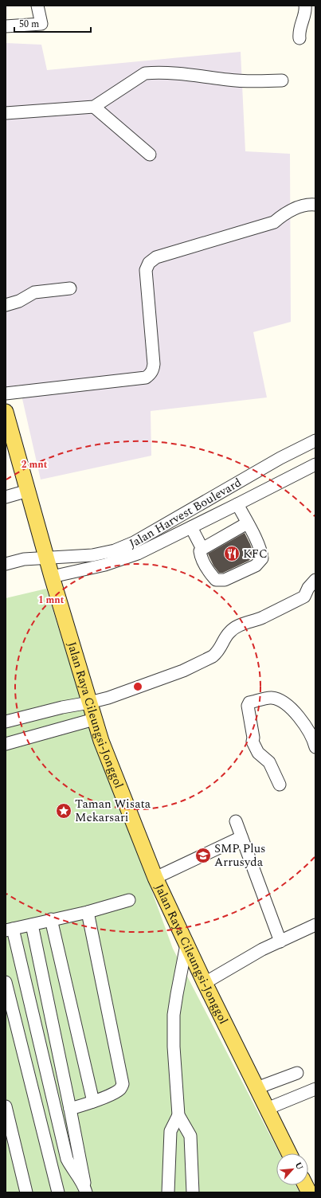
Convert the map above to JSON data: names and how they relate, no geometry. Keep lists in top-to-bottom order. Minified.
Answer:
{"streets":{"main road":["Jalan Raya Cileungsi-Jonggol"],"street":["Jalan Harvest Boulevard"]},"crossings":[["Jalan Harvest Boulevard","Jalan Raya Cileungsi-Jonggol"]],"places":{"restaurant":["KFC"],"place":["Taman Wisata Mekarsari"],"school or university":["SMP Plus Arrusyda"]},"scale_bar":"50 m","north":"top right","rings":["2 mnt","1 mnt"]}
